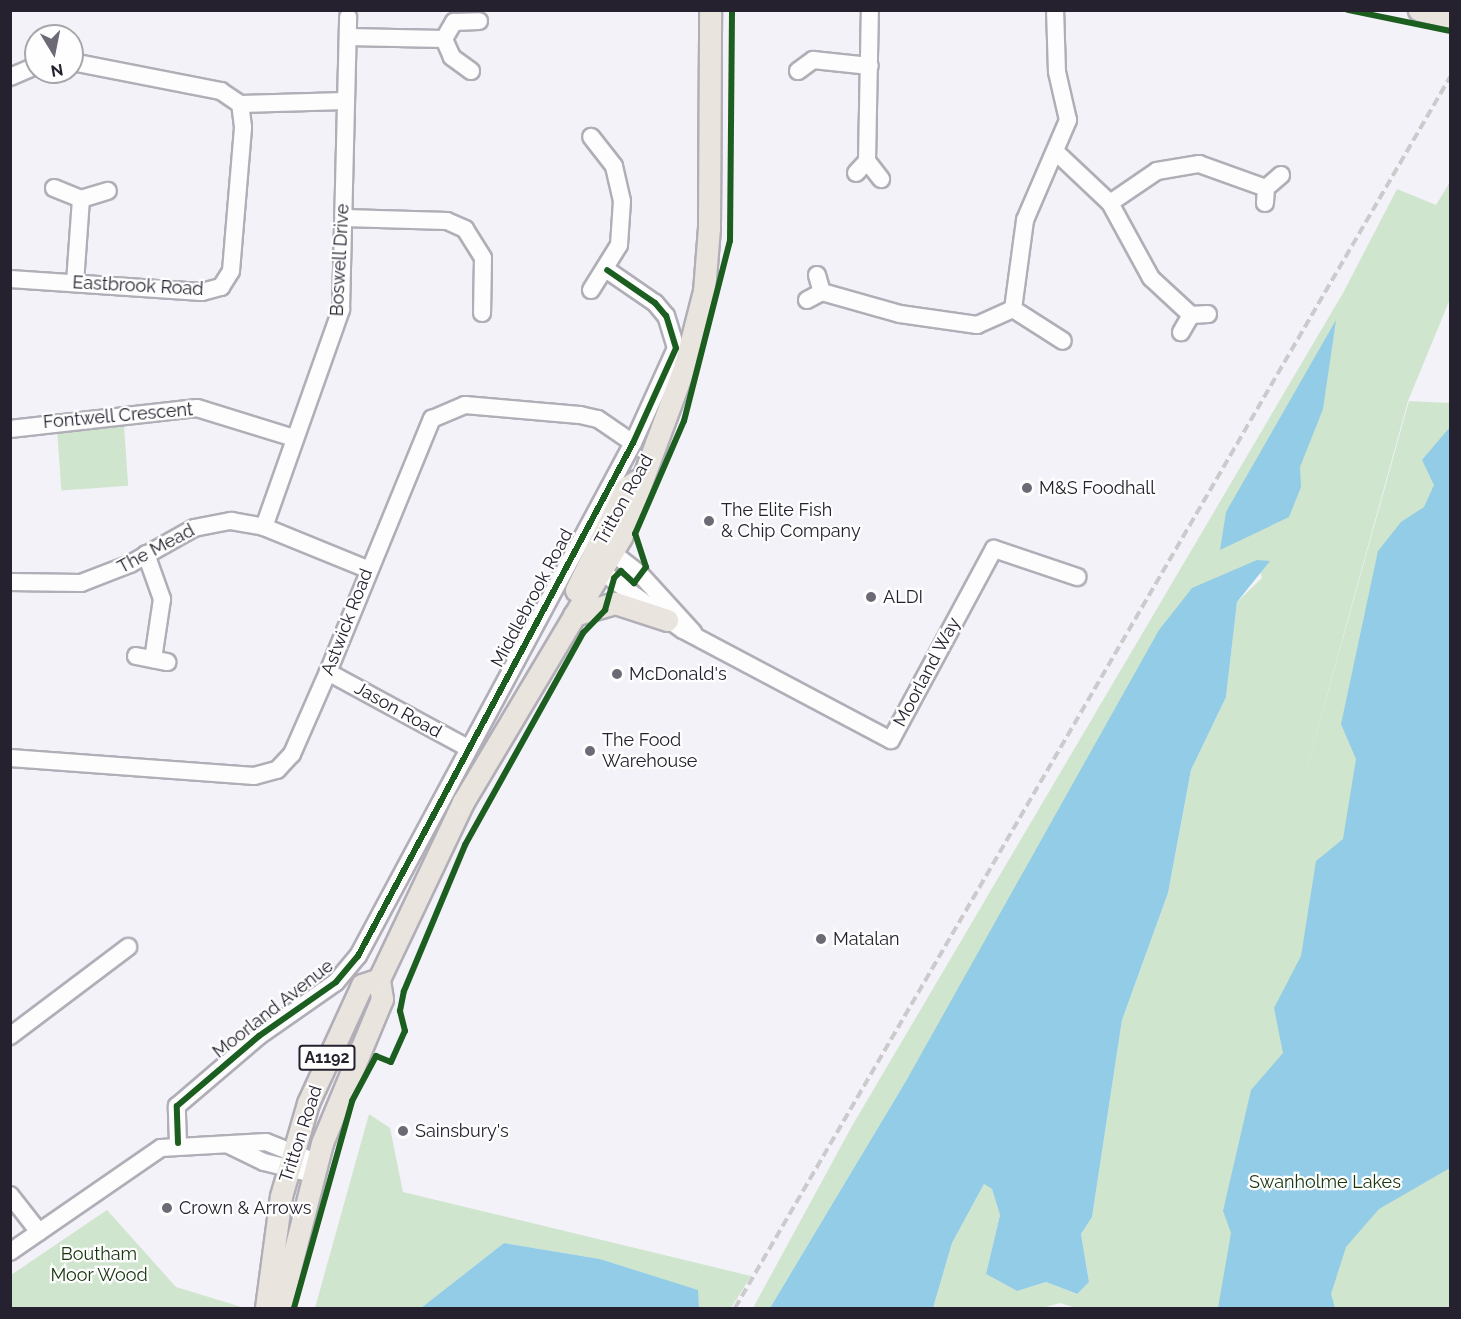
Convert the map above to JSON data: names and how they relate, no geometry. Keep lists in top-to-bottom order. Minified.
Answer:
{"streets":{"main road":["Tritton Road","A1192"],"street":["Boswell Drive","Eastbrook Road","Fontwell Crescent","The Mead","Middlebrook Road","Astwick Road","Moorland Way","Jason Road","Moorland Avenue"]},"crossings":[["Boswell Drive","Fontwell Crescent"],["Boswell Drive","The Mead"],["Tritton Road","Moorland Way"],["The Mead","Astwick Road"],["Middlebrook Road","Astwick Road"],["Middlebrook Road","Jason Road"],["Middlebrook Road","Moorland Avenue"],["Astwick Road","Jason Road"]],"parks":["Swanholme Lakes","Boutham Moor Wood"],"places":["M&S Foodhall","The Elite Fish & Chip Company","ALDI","McDonald's","The Food Warehouse","Matalan","Sainsbury's","Crown & Arrows"],"north":"bottom"}
